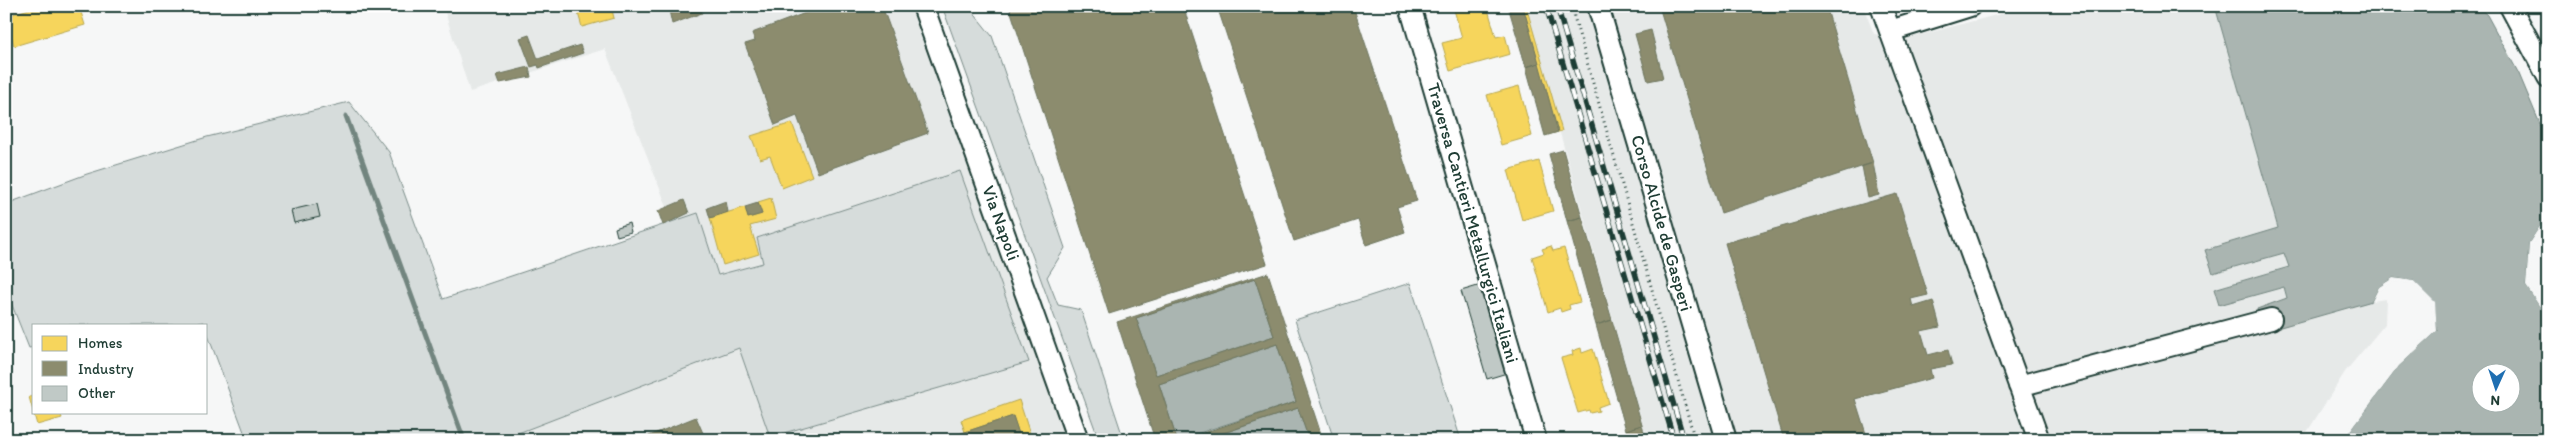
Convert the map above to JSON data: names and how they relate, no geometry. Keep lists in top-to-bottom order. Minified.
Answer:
{"streets":{"street":["Via Napoli","Traversa Cantieri Metallurgici Italiani","Corso Alcide de Gasperi"]},"legend":["Homes","Industry","Other"],"north":"bottom"}
